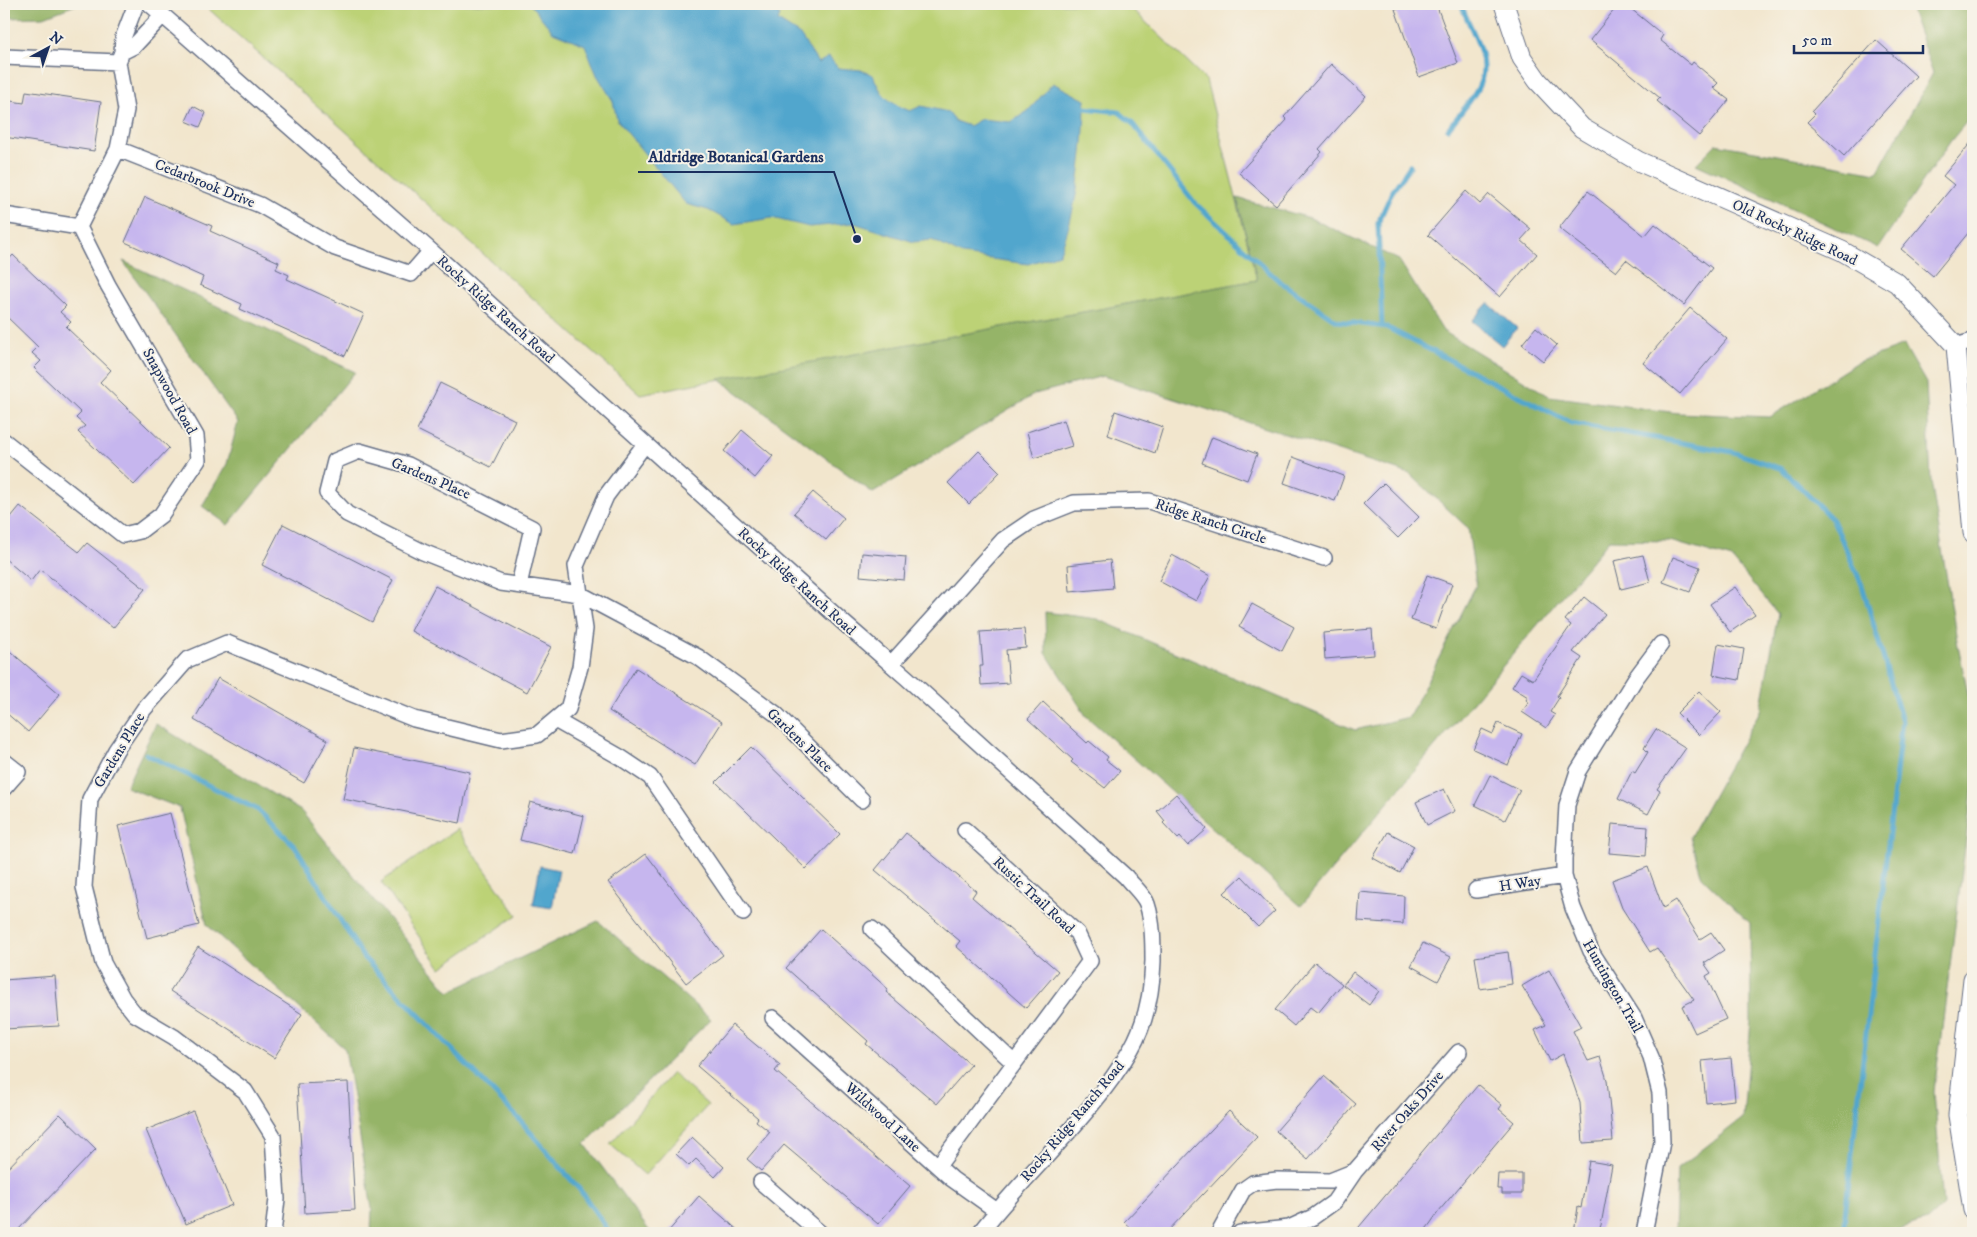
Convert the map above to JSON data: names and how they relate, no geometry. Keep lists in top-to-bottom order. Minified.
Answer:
{"streets":{"street":["Cedarbrook Drive","Old Rocky Ridge Road","Rocky Ridge Ranch Road","Snapwood Road","Gardens Place","Ridge Ranch Circle","H Way","Rustic Trail Road","Huntington Trail","River Oaks Drive","Wildwood Lane"]},"crossings":[["Cedarbrook Drive","Rocky Ridge Ranch Road"],["Rocky Ridge Ranch Road","Gardens Place"],["Rocky Ridge Ranch Road","Ridge Ranch Circle"],["Rocky Ridge Ranch Road","Wildwood Lane"],["H Way","Huntington Trail"],["Rustic Trail Road","Wildwood Lane"]],"places":["Aldridge Botanical Gardens"],"scale_bar":"50 m","north":"top right"}
